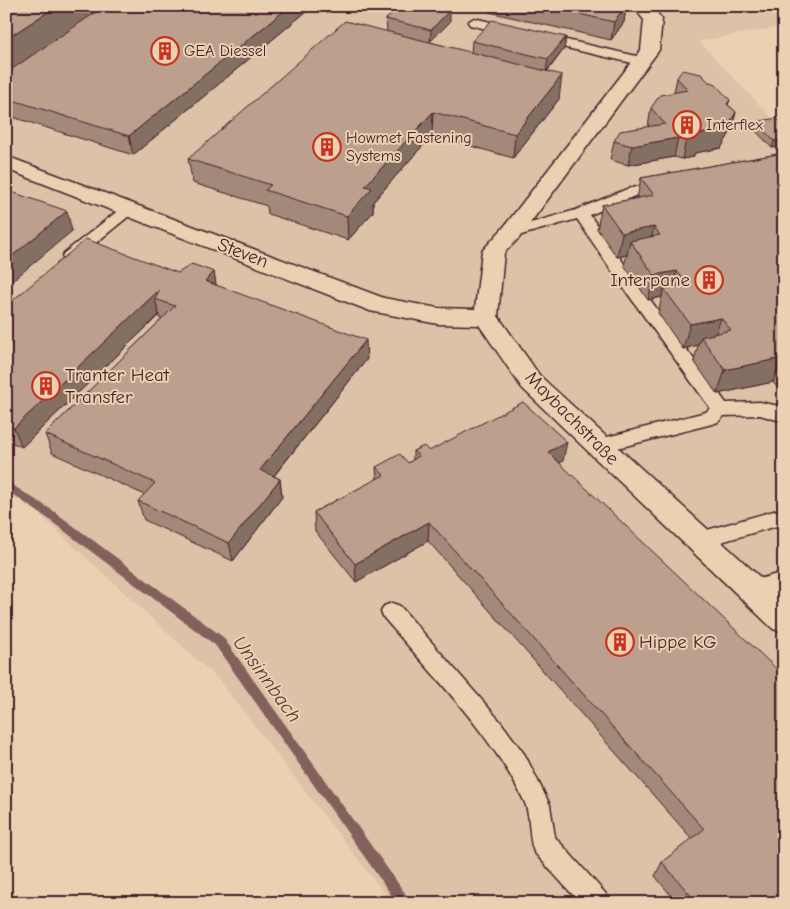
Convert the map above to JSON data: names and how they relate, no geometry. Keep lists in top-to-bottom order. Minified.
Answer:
{"streets":{"street":["Steven","Maybachstraße"]},"crossings":[["Steven","Maybachstraße"]],"water":["Unsinnbach"],"places":{"building":["GEA Diessel","Interflex","Howmet Fastening Systems","Interpane","Tranter Heat Transfer","Hippe KG"]}}
